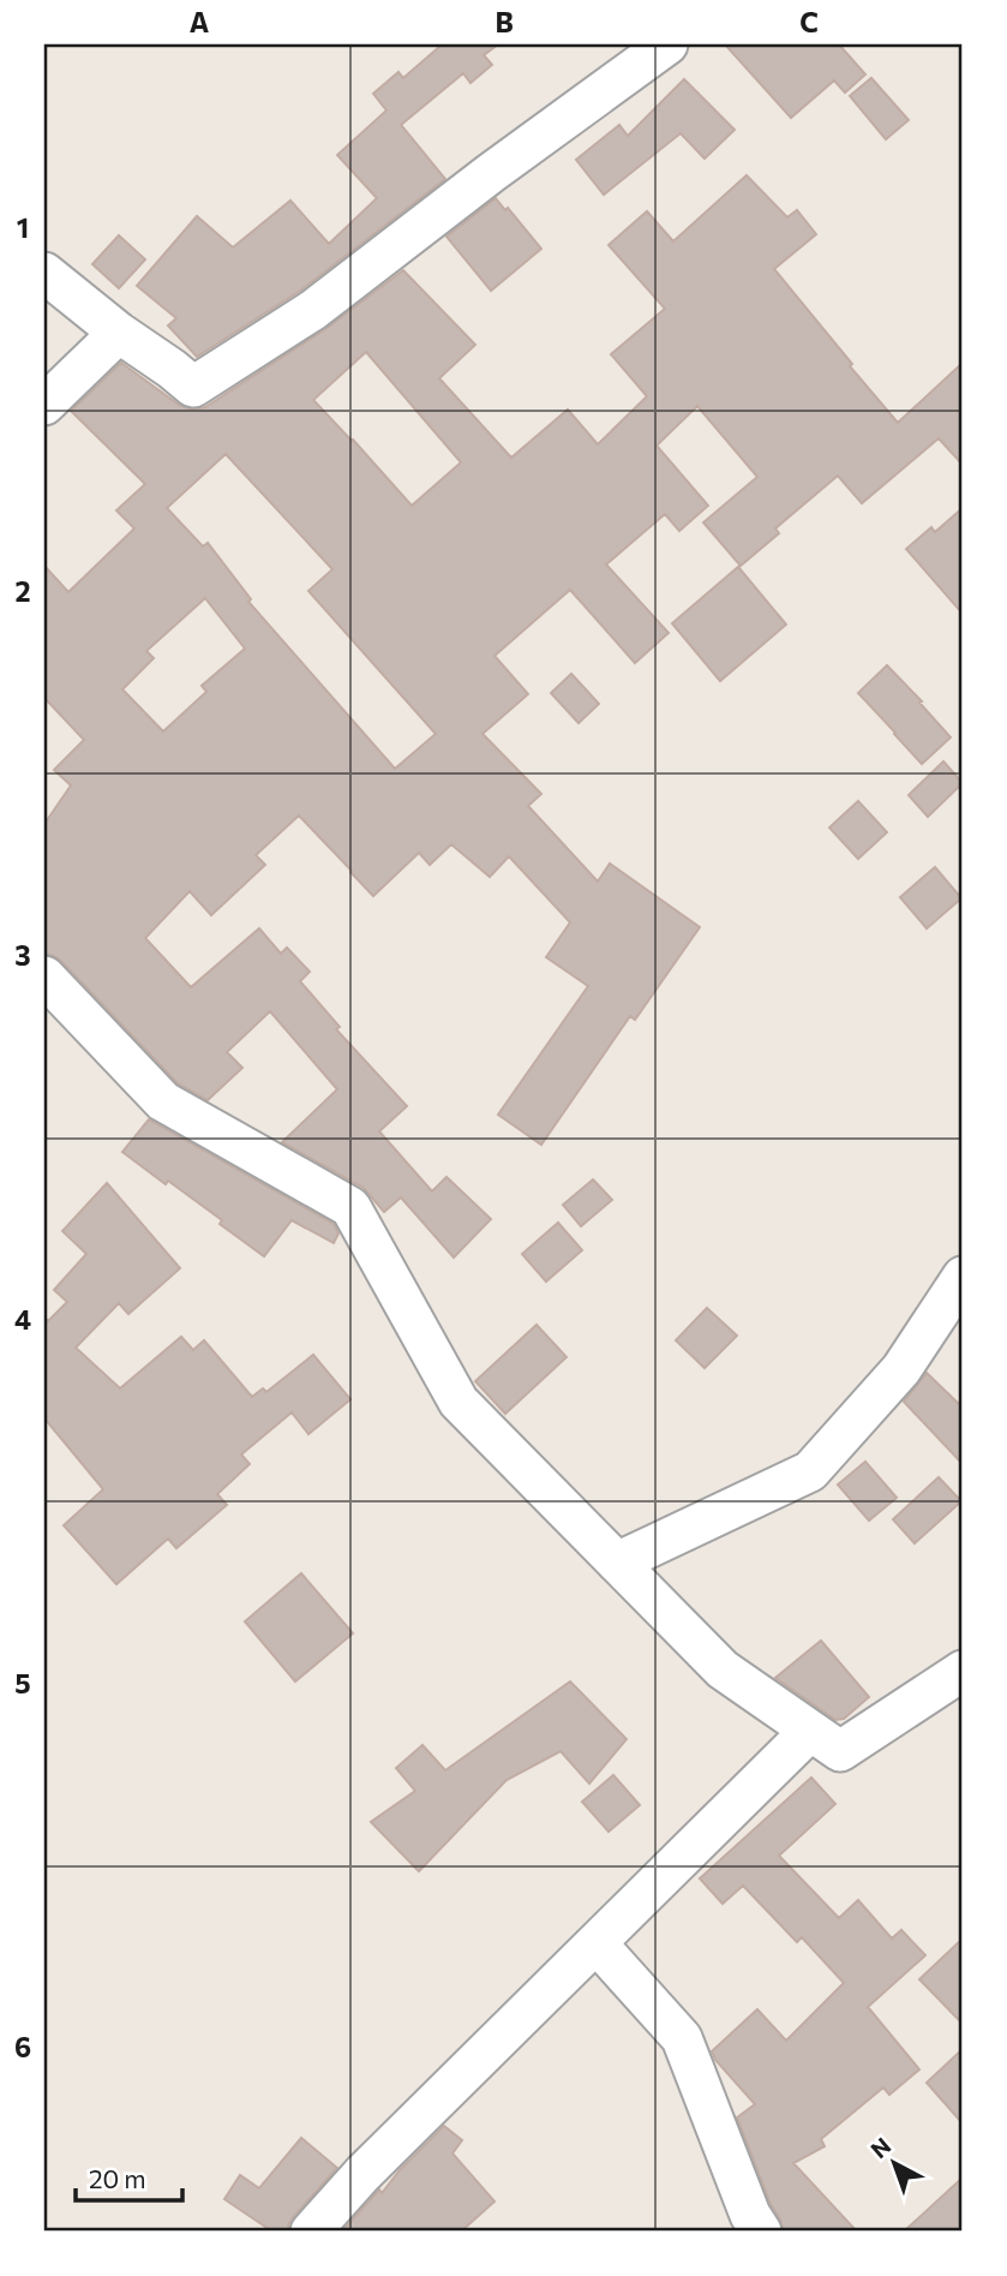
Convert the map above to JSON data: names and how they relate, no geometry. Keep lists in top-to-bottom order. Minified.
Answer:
{"scale_bar":"20 m","north":"top left","grid":{"columns":["A","B","C"],"rows":["1","2","3","4","5","6"]}}
